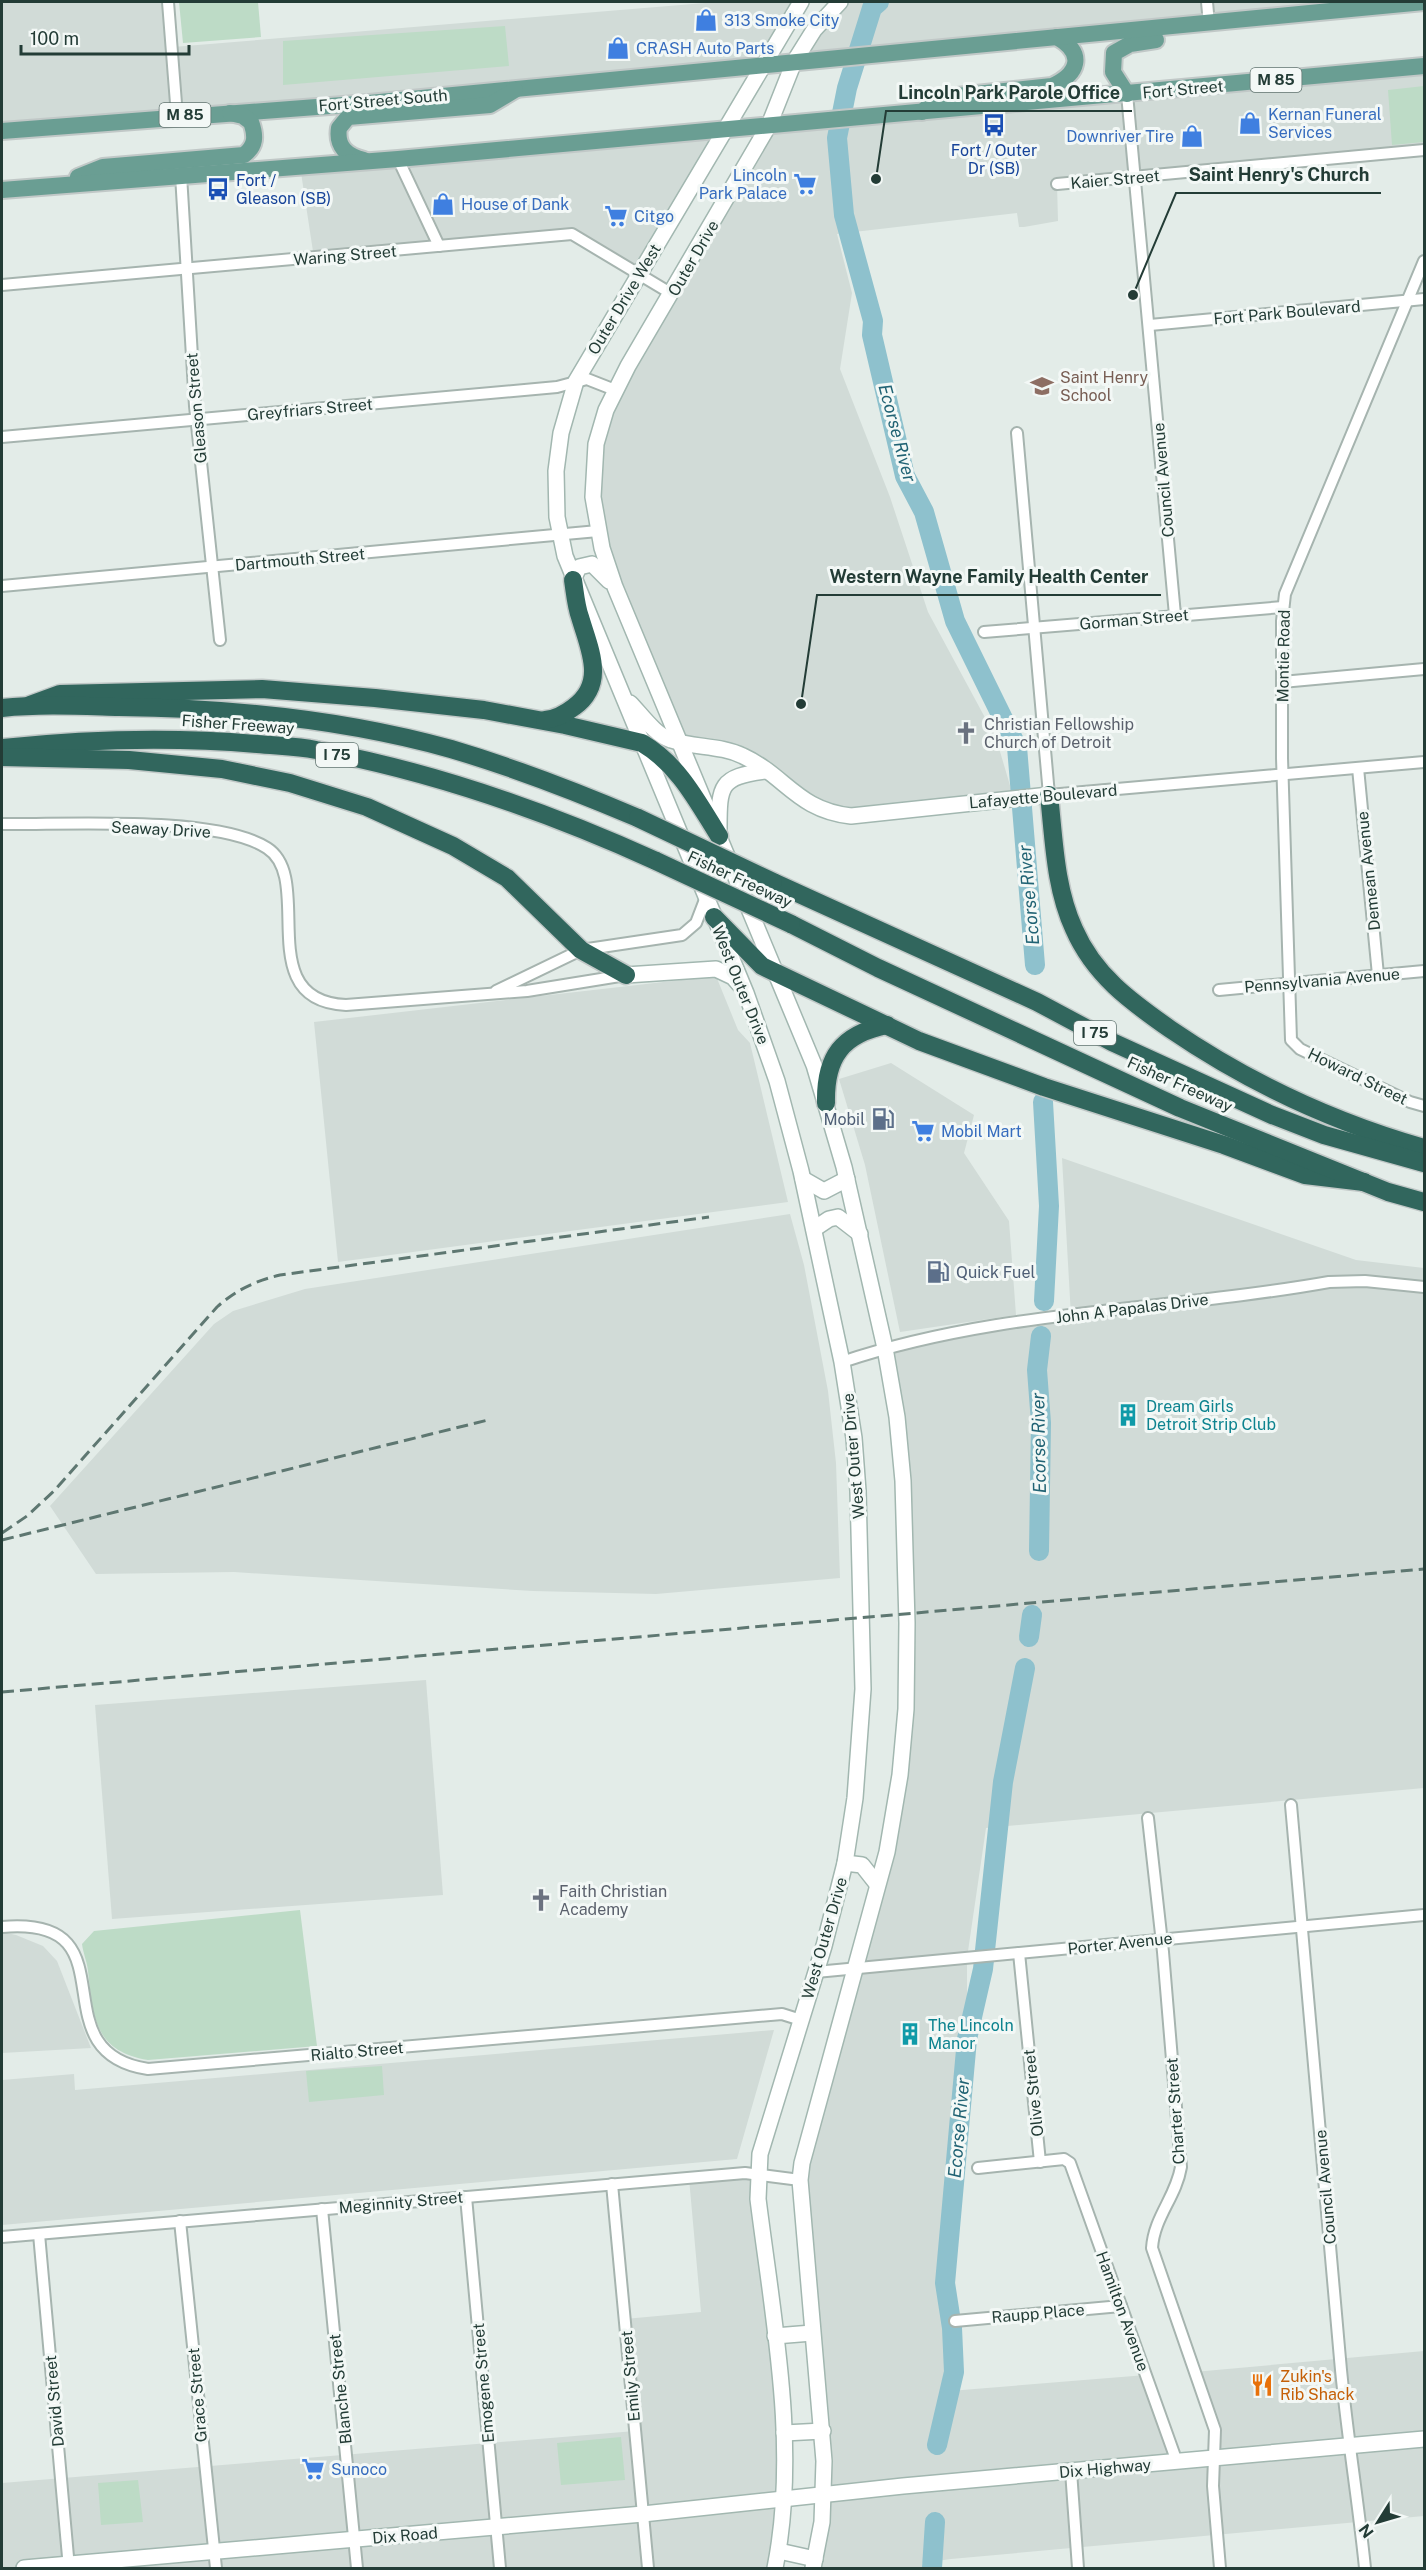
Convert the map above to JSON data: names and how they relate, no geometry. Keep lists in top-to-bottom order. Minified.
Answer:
{"streets":{"highway":["Fisher Freeway","I 75"],"main road":["M 85","Fort Street","Fort Street South","Outer Drive","Outer Drive West","Lafayette Boulevard","West Outer Drive","Dix Highway","Dix Road"],"street":["Kaier Street","Waring Street","Fort Park Boulevard","Gleason Street","Greyfriars Street","Council Avenue","Dartmouth Street","Gorman Street","Montie Road","Seaway Drive","Demean Avenue","Pennsylvania Avenue","Howard Street","John A Papalas Drive","Porter Avenue","Rialto Street","Olive Street","Charter Street","Meginnity Street","Hamilton Avenue","Raupp Place","Emily Street","Emogene Street","Blanche Street","Grace Street","David Street"]},"crossings":[["M 85","Fort Street"],["M 85","Fort Street South"],["M 85","Outer Drive"],["M 85","Outer Drive West"],["M 85","Gleason Street"],["Fort Street","Outer Drive"],["Fort Street","Outer Drive West"],["Fort Street","Council Avenue"],["Fort Street South","Outer Drive West"],["Kaier Street","Council Avenue"],["Waring Street","Outer Drive"],["Waring Street","Outer Drive West"],["Waring Street","Gleason Street"],["Outer Drive","Greyfriars Street"],["Outer Drive West","Greyfriars Street"],["Outer Drive West","West Outer Drive"],["Fort Park Boulevard","Council Avenue"],["Fort Park Boulevard","Montie Road"],["Gleason Street","Greyfriars Street"],["Gleason Street","Dartmouth Street"],["Greyfriars Street","West Outer Drive"],["Council Avenue","Gorman Street"],["Council Avenue","Porter Avenue"],["Council Avenue","Dix Highway"],["Dartmouth Street","West Outer Drive"],["Gorman Street","Montie Road"],["Montie Road","Lafayette Boulevard"],["Montie Road","Pennsylvania Avenue"],["Montie Road","Howard Street"],["Lafayette Boulevard","Demean Avenue"],["Lafayette Boulevard","West Outer Drive"],["Seaway Drive","West Outer Drive"],["Demean Avenue","Pennsylvania Avenue"],["West Outer Drive","John A Papalas Drive"],["West Outer Drive","Porter Avenue"],["West Outer Drive","Rialto Street"],["West Outer Drive","Meginnity Street"],["West Outer Drive","Dix Highway"],["West Outer Drive","Dix Road"],["Porter Avenue","Olive Street"],["Porter Avenue","Charter Street"],["Olive Street","Hamilton Avenue"],["Charter Street","Dix Highway"],["Meginnity Street","Emily Street"],["Meginnity Street","Emogene Street"],["Meginnity Street","Blanche Street"],["Meginnity Street","Grace Street"],["Meginnity Street","David Street"],["Hamilton Avenue","Raupp Place"],["Hamilton Avenue","Dix Highway"],["Emily Street","Dix Road"],["Emogene Street","Dix Road"],["Blanche Street","Dix Road"],["Grace Street","Dix Road"],["David Street","Dix Road"],["Dix Highway","Dix Road"]],"water":["Ecorse River"],"places":{"shop":["313 Smoke City","CRASH Auto Parts","Kernan Funeral Services","Downriver Tire","House of Dank"],"bus stop":["Fort / Outer Dr (SB)","Fort / Gleason (SB)"],"other":["Lincoln Park Parole Office","Saint Henry's Church","Western Wayne Family Health Center"],"supermarket":["Lincoln Park Palace","Citgo","Mobil Mart","Sunoco"],"school or university":["Saint Henry School"],"church":["Christian Fellowship Church of Detroit","Faith Christian Academy"],"fuel station":["Mobil","Quick Fuel"],"building":["Dream Girls Detroit Strip Club","The Lincoln Manor"],"restaurant":["Zukin's Rib Shack"]},"scale_bar":"100 m","north":"bottom left"}
